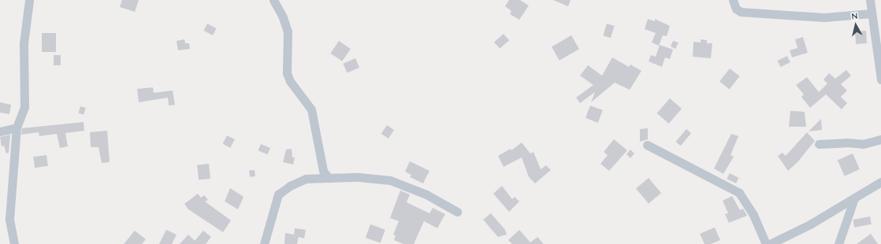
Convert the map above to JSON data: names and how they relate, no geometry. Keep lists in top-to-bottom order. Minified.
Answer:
{"north":"top"}
